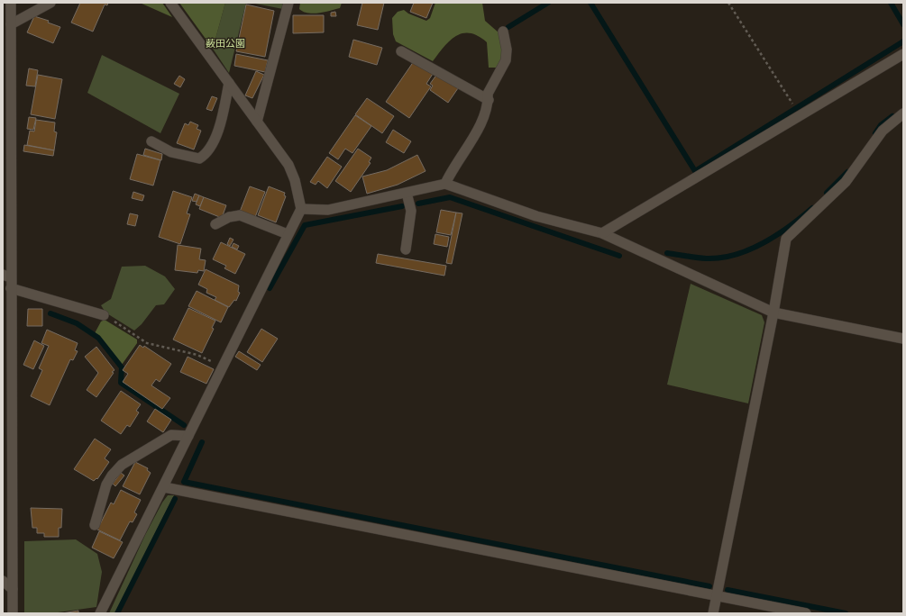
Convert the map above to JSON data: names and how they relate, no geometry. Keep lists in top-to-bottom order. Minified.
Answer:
{"parks":["薮田公園"]}
